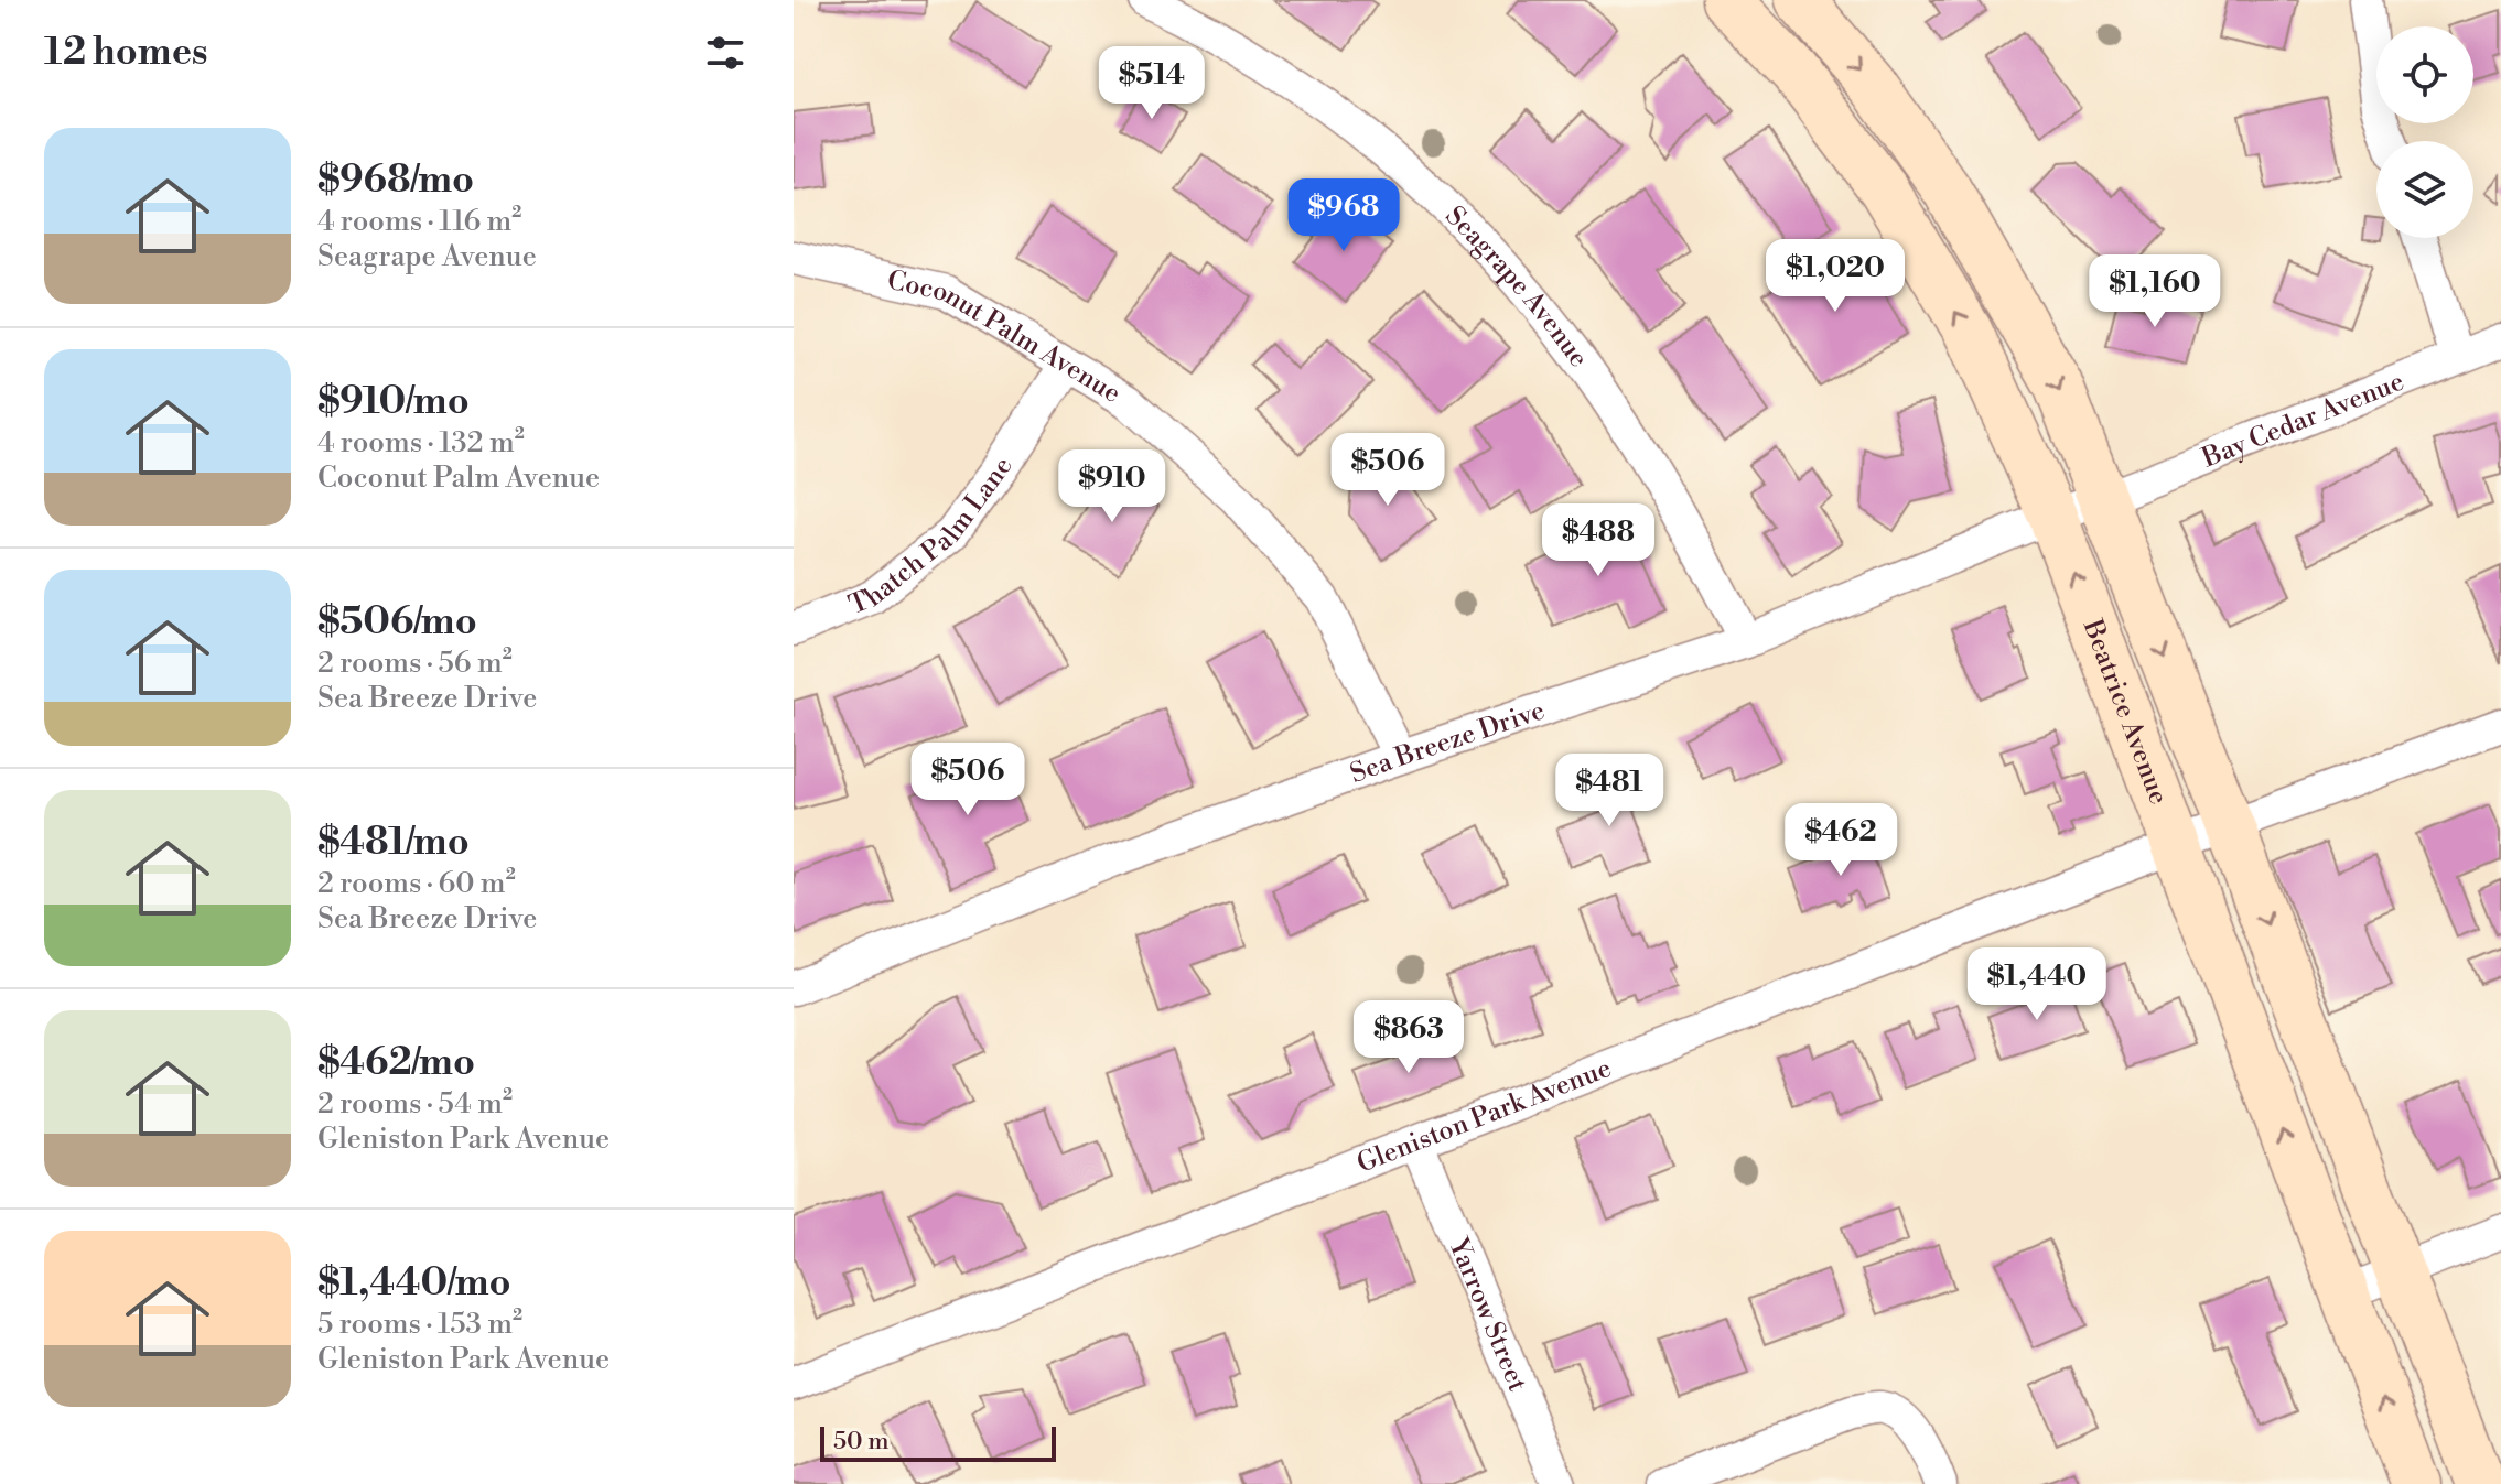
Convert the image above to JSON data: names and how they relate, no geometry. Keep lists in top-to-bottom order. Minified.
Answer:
{"streets":{"main road":["Beatrice Avenue"],"street":["Seagrape Avenue","Coconut Palm Avenue","Bay Cedar Avenue","Thatch Palm Lane","Sea Breeze Drive","Gleniston Park Avenue","Yarrow Street"]},"crossings":[["Seagrape Avenue","Sea Breeze Drive"],["Coconut Palm Avenue","Thatch Palm Lane"],["Coconut Palm Avenue","Sea Breeze Drive"],["Bay Cedar Avenue","Beatrice Avenue"],["Bay Cedar Avenue","Sea Breeze Drive"],["Beatrice Avenue","Sea Breeze Drive"],["Beatrice Avenue","Gleniston Park Avenue"],["Gleniston Park Avenue","Yarrow Street"]],"scale_bar":"50 m","page":{"heading":"12 homes","price":["$514","$968","$1,020","$1,160","$506","$910","$488","$506","$481","$462","$1,440","$863"],"list":[{"name":"$968/mo","note":"4 rooms · 116 m² · Seagrape Avenue"},{"name":"$910/mo","note":"4 rooms · 132 m² · Coconut Palm Avenue"},{"name":"$506/mo","note":"2 rooms · 56 m² · Sea Breeze Drive"},{"name":"$481/mo","note":"2 rooms · 60 m² · Sea Breeze Drive"},{"name":"$462/mo","note":"2 rooms · 54 m² · Gleniston Park Avenue"},{"name":"$1,440/mo","note":"5 rooms · 153 m² · Gleniston Park Avenue"}],"scale":"50 m"}}
